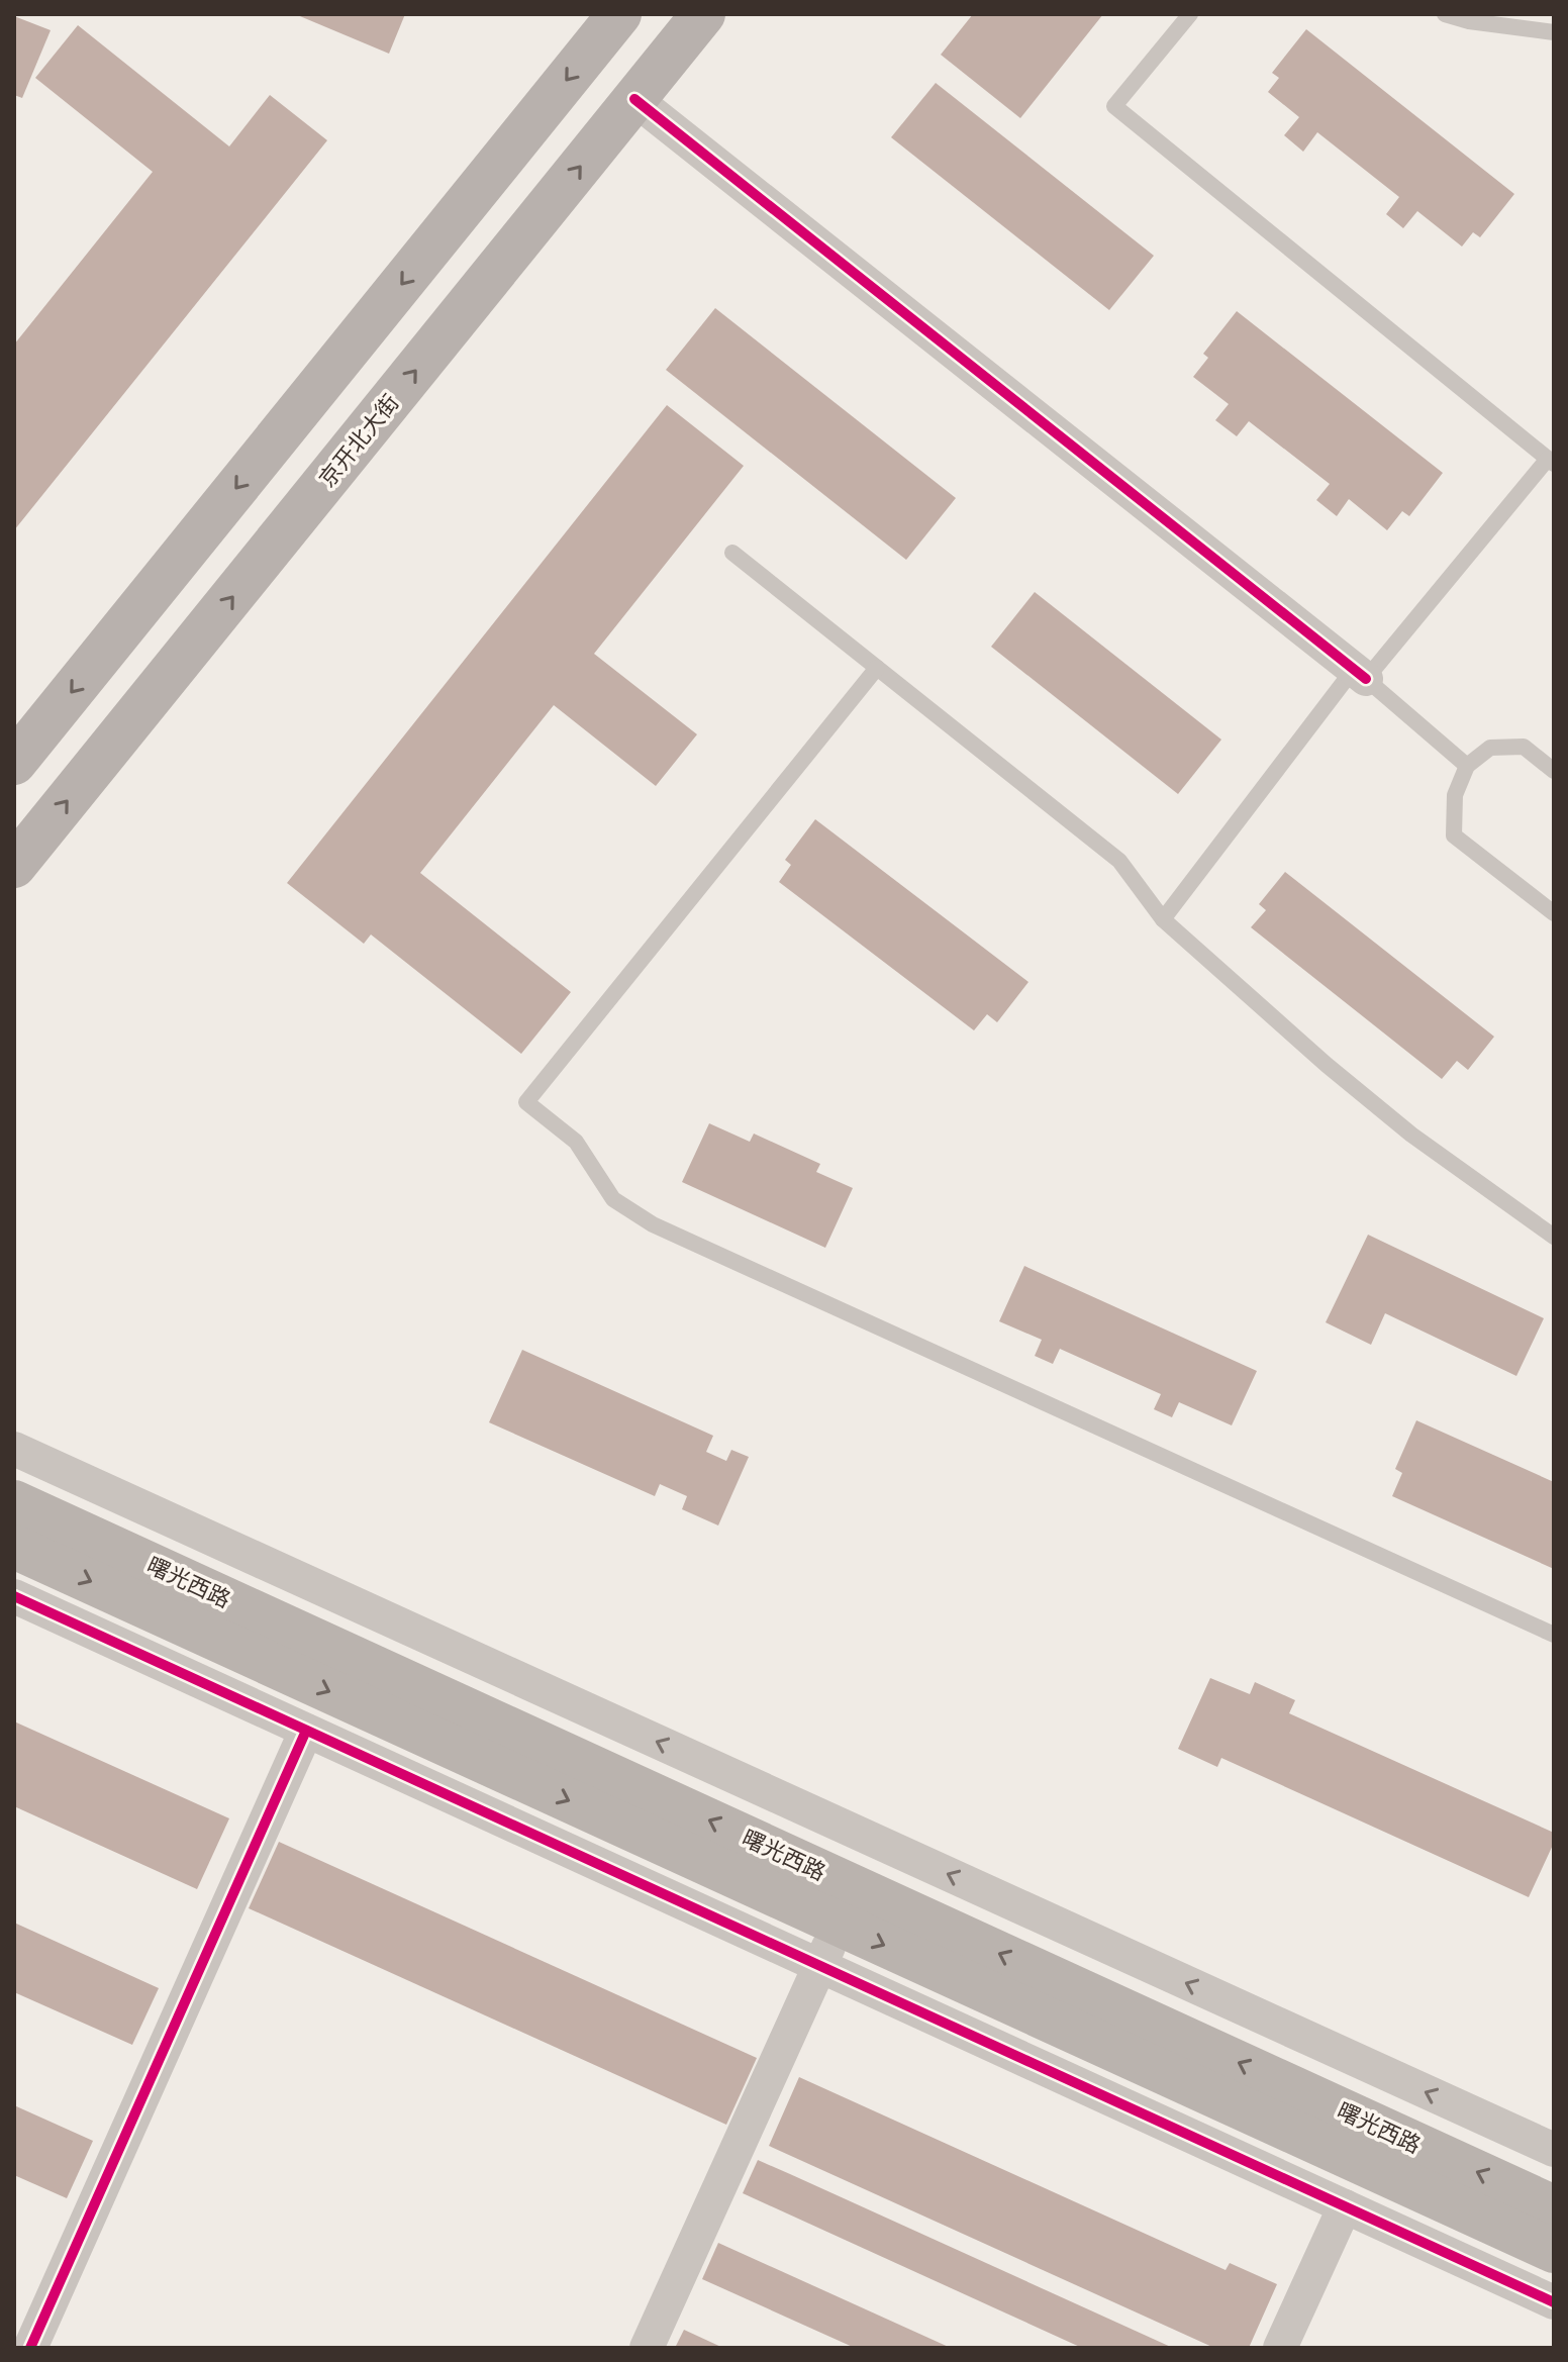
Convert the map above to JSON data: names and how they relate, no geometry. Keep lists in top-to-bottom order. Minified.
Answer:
{"streets":{"main road":["京开北大街","曙光西路"]}}
